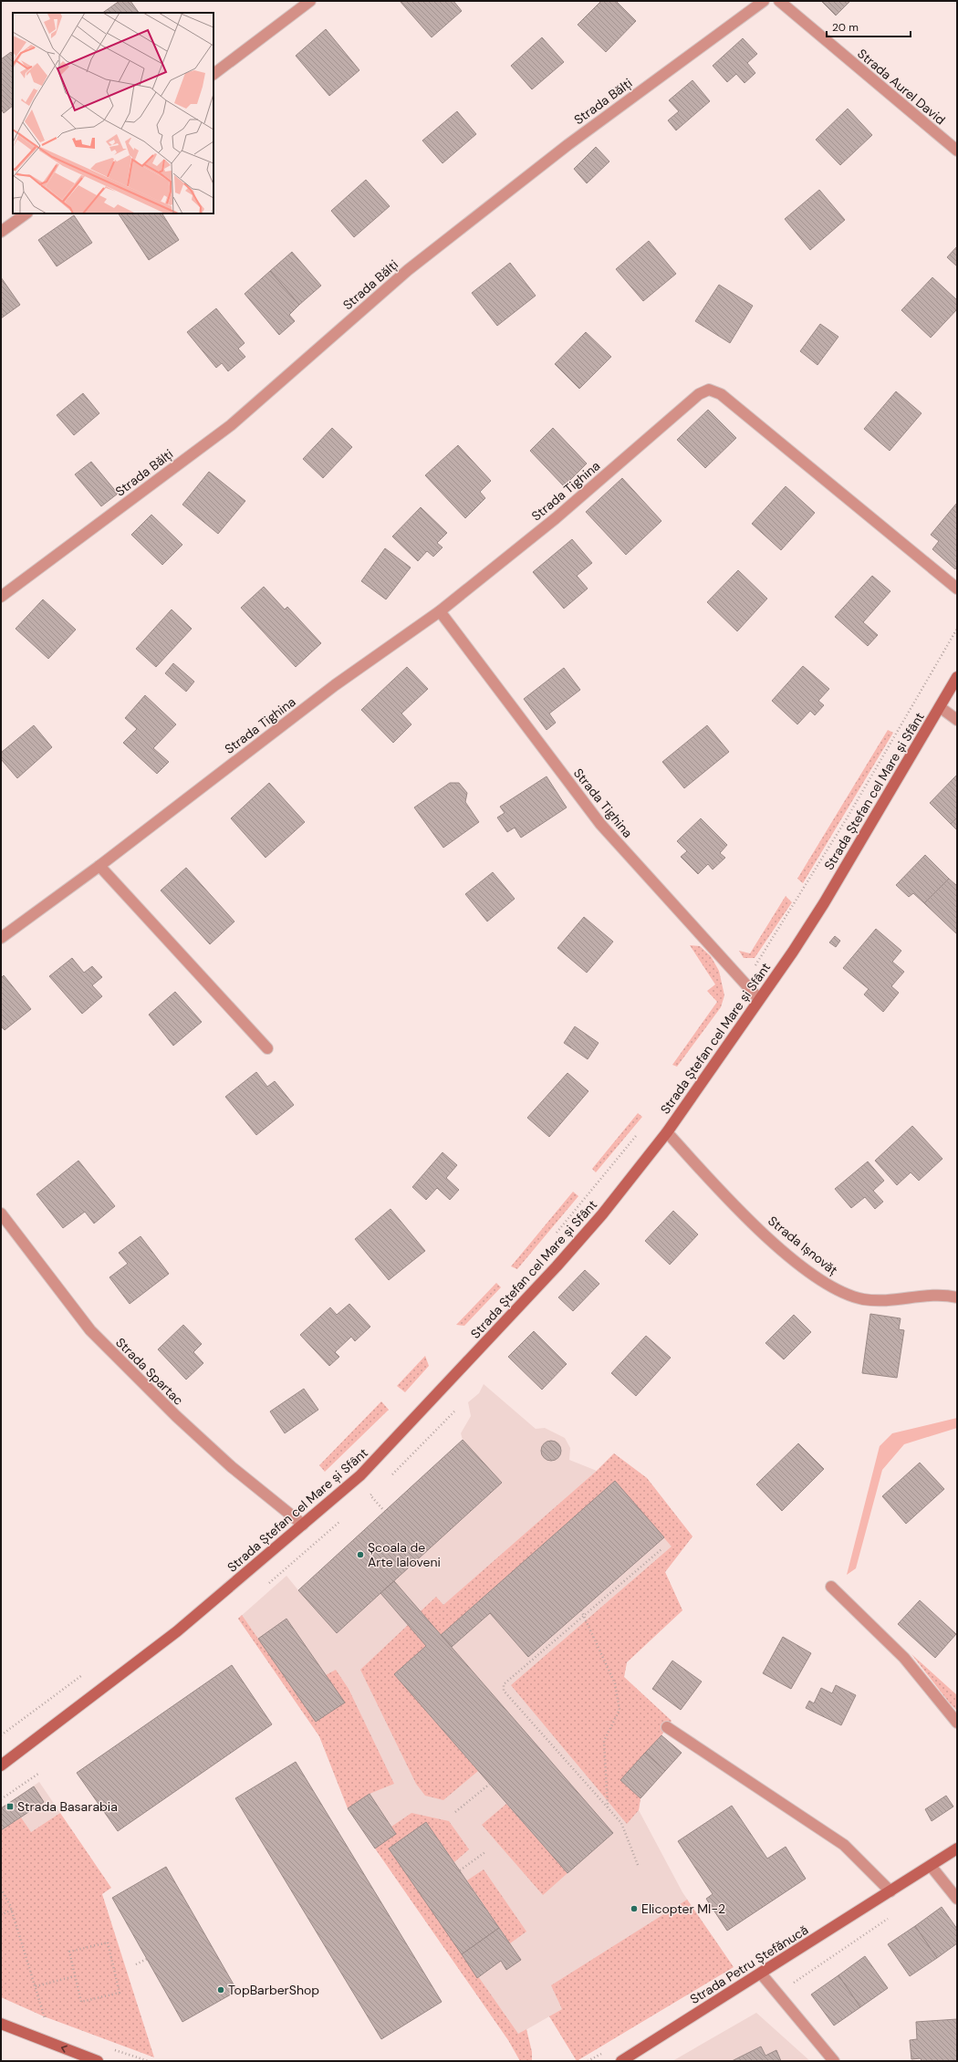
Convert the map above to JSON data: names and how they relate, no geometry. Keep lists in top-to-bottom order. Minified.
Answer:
{"streets":{"main road":["Strada Ștefan cel Mare și Sfânt","Strada Petru Ștefănucă"],"street":["Strada Aurel David","Strada Bălți","Strada Tighina","Strada Ișnovăț","Strada Spartac"]},"crossings":[["Strada Tighina","Strada Ștefan cel Mare și Sfânt"],["Strada Ștefan cel Mare și Sfânt","Strada Ișnovăț"],["Strada Ștefan cel Mare și Sfânt","Strada Spartac"]],"places":{"other":["Școala de Arte Ialoveni","Elicopter MI-2","TopBarberShop"],"transit":["Strada Basarabia"]},"scale_bar":"20 m"}
